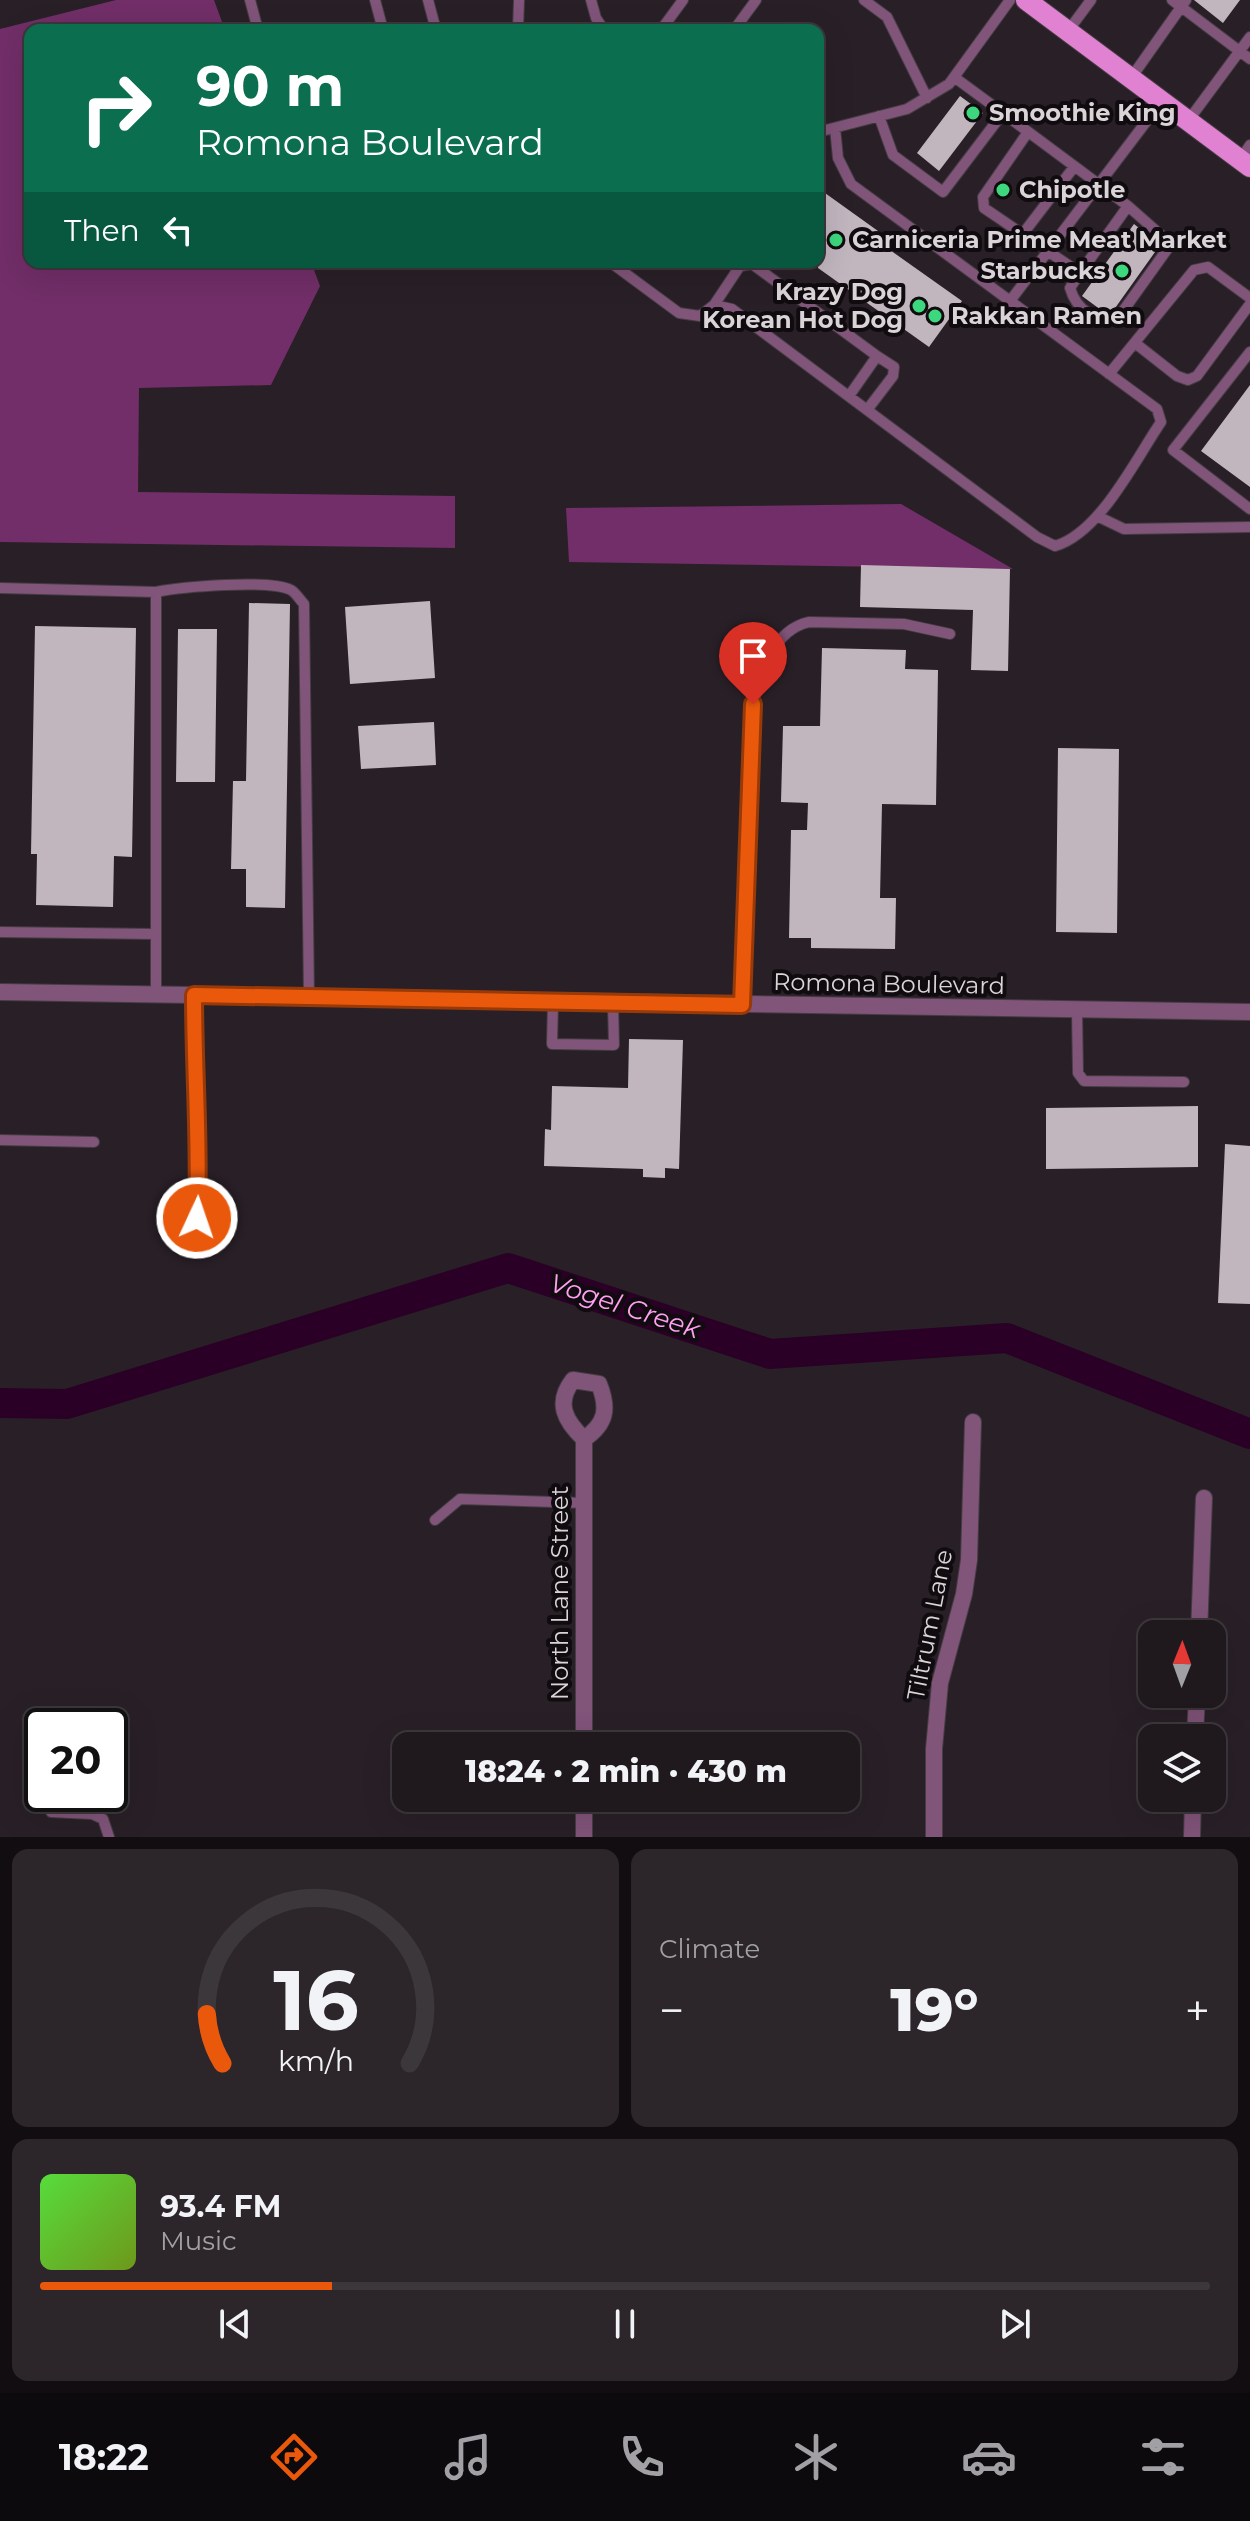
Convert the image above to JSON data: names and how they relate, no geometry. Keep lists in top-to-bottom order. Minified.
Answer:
{"streets":{"street":["Romona Boulevard","North Lane Street","Tiltrum Lane"]},"water":["Vogel Creek"],"places":["Smoothie King","Chipotle","Carniceria Prime Meat Market","Starbucks","Krazy Dog Korean Hot Dog","Rakkan Ramen"],"north":"top","page":{"turn":["90 m","Romona Boulevard"],"then":"Then","limit":"20","trip":"18:24 · 2 min · 430 m","tile":"Climate","heat":["−","19°","+"],"song":["93.4 FM","Music"],"tabs":"18:22","gauge":["16","km/h"]}}
